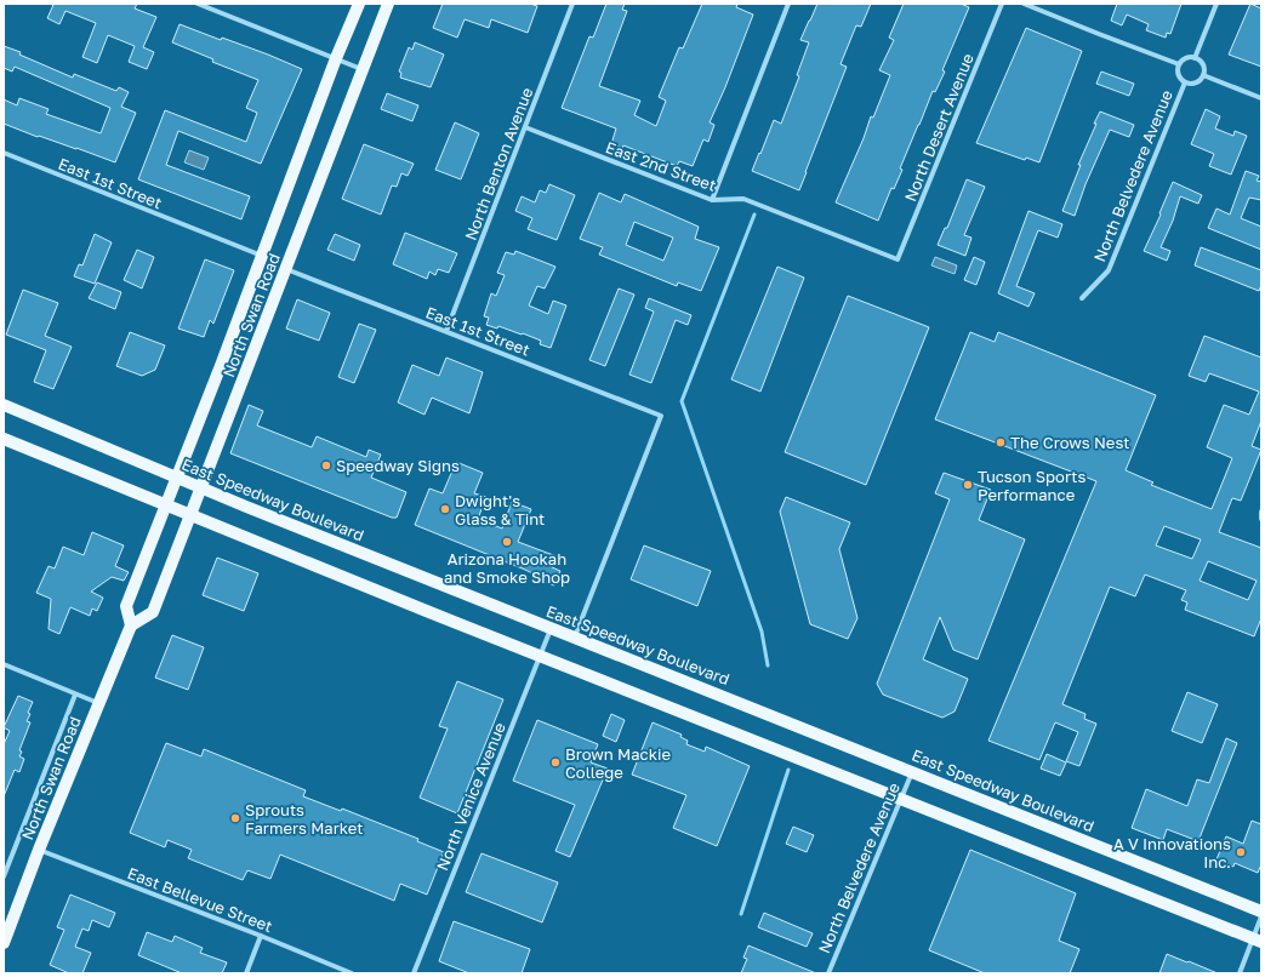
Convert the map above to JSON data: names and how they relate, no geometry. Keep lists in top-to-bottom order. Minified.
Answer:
{"streets":{"main road":["North Swan Road","East Speedway Boulevard"],"street":["North Desert Avenue","North Benton Avenue","East 2nd Street","North Belvedere Avenue","East 1st Street","North Venice Avenue","East Bellevue Street"]},"crossings":[["North Desert Avenue","East 2nd Street"],["North Benton Avenue","East 2nd Street"],["North Benton Avenue","East 1st Street"],["North Belvedere Avenue","East Speedway Boulevard"],["East 1st Street","North Swan Road"],["East 1st Street","East Speedway Boulevard"],["North Swan Road","East Speedway Boulevard"],["North Swan Road","East Bellevue Street"],["East Speedway Boulevard","North Venice Avenue"]],"places":["The Crows Nest","Speedway Signs","Tucson Sports Performance","Dwight's Glass & Tint","Arizona Hookah and Smoke Shop","Brown Mackie College","Sprouts Farmers Market","A V Innovations Inc."]}
